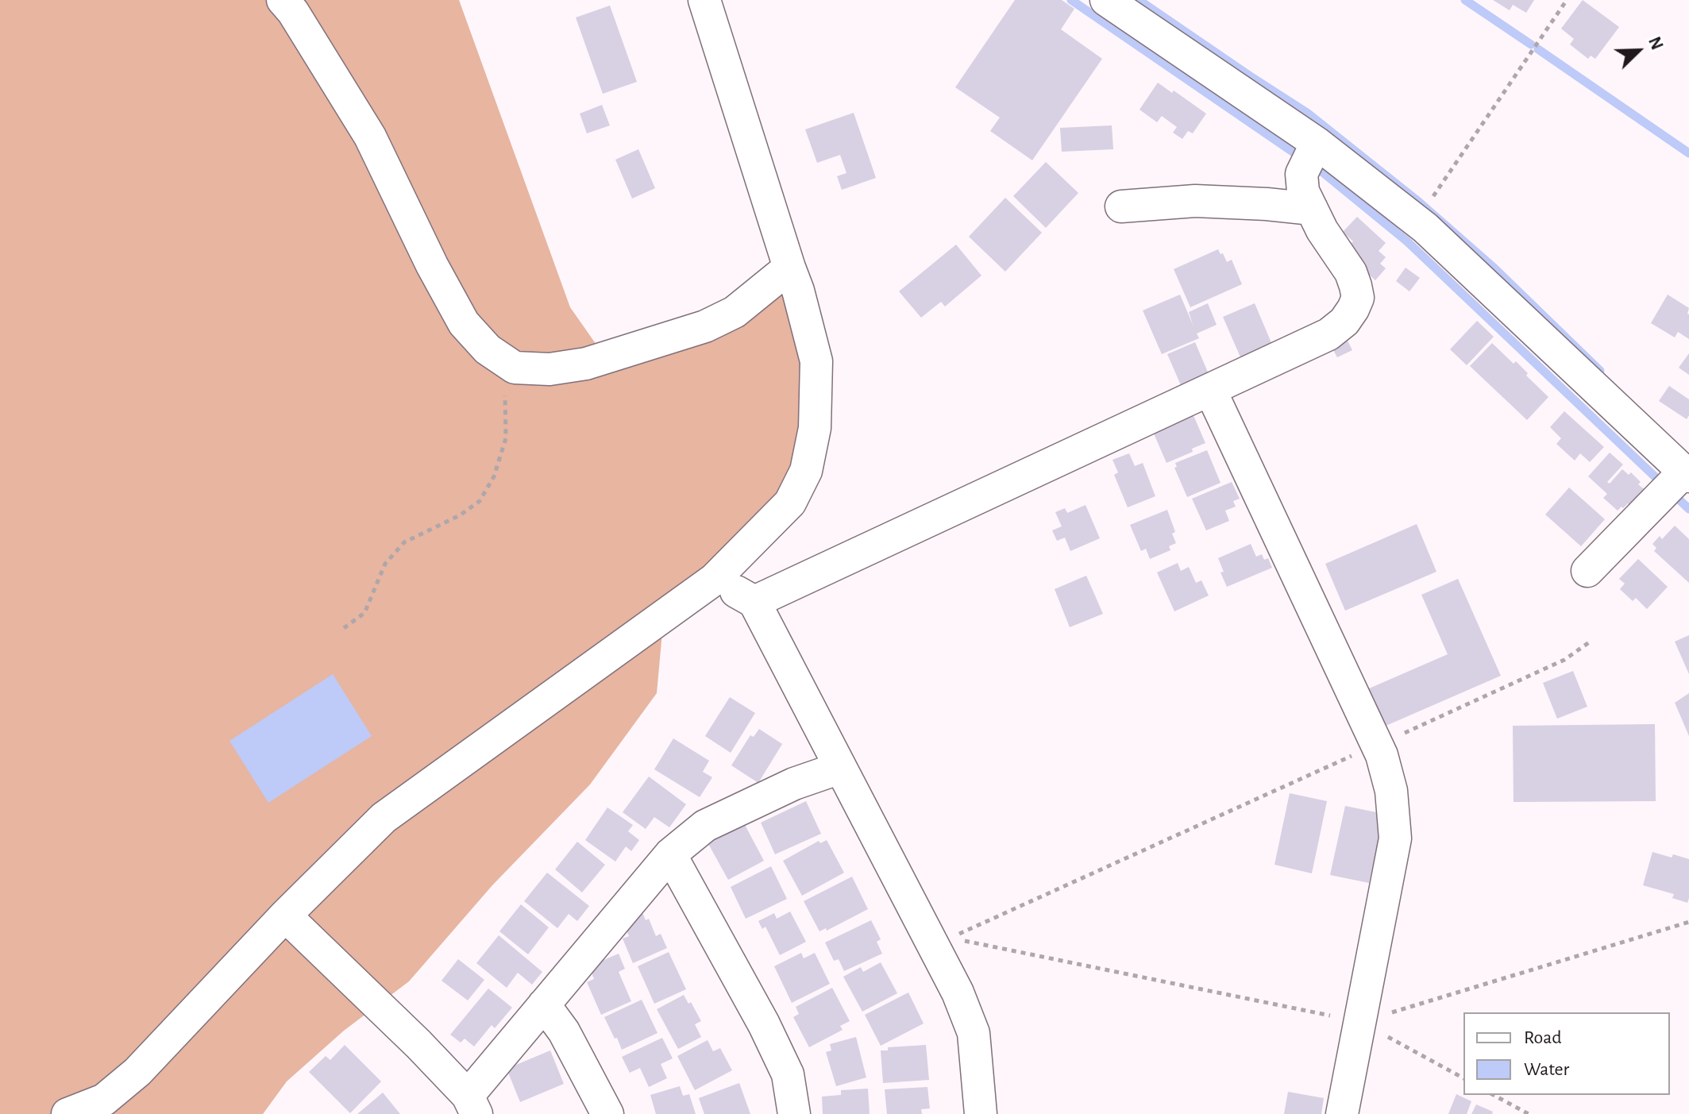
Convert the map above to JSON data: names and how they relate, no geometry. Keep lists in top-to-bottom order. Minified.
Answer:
{"legend":["Road","Water"],"north":"top right"}
